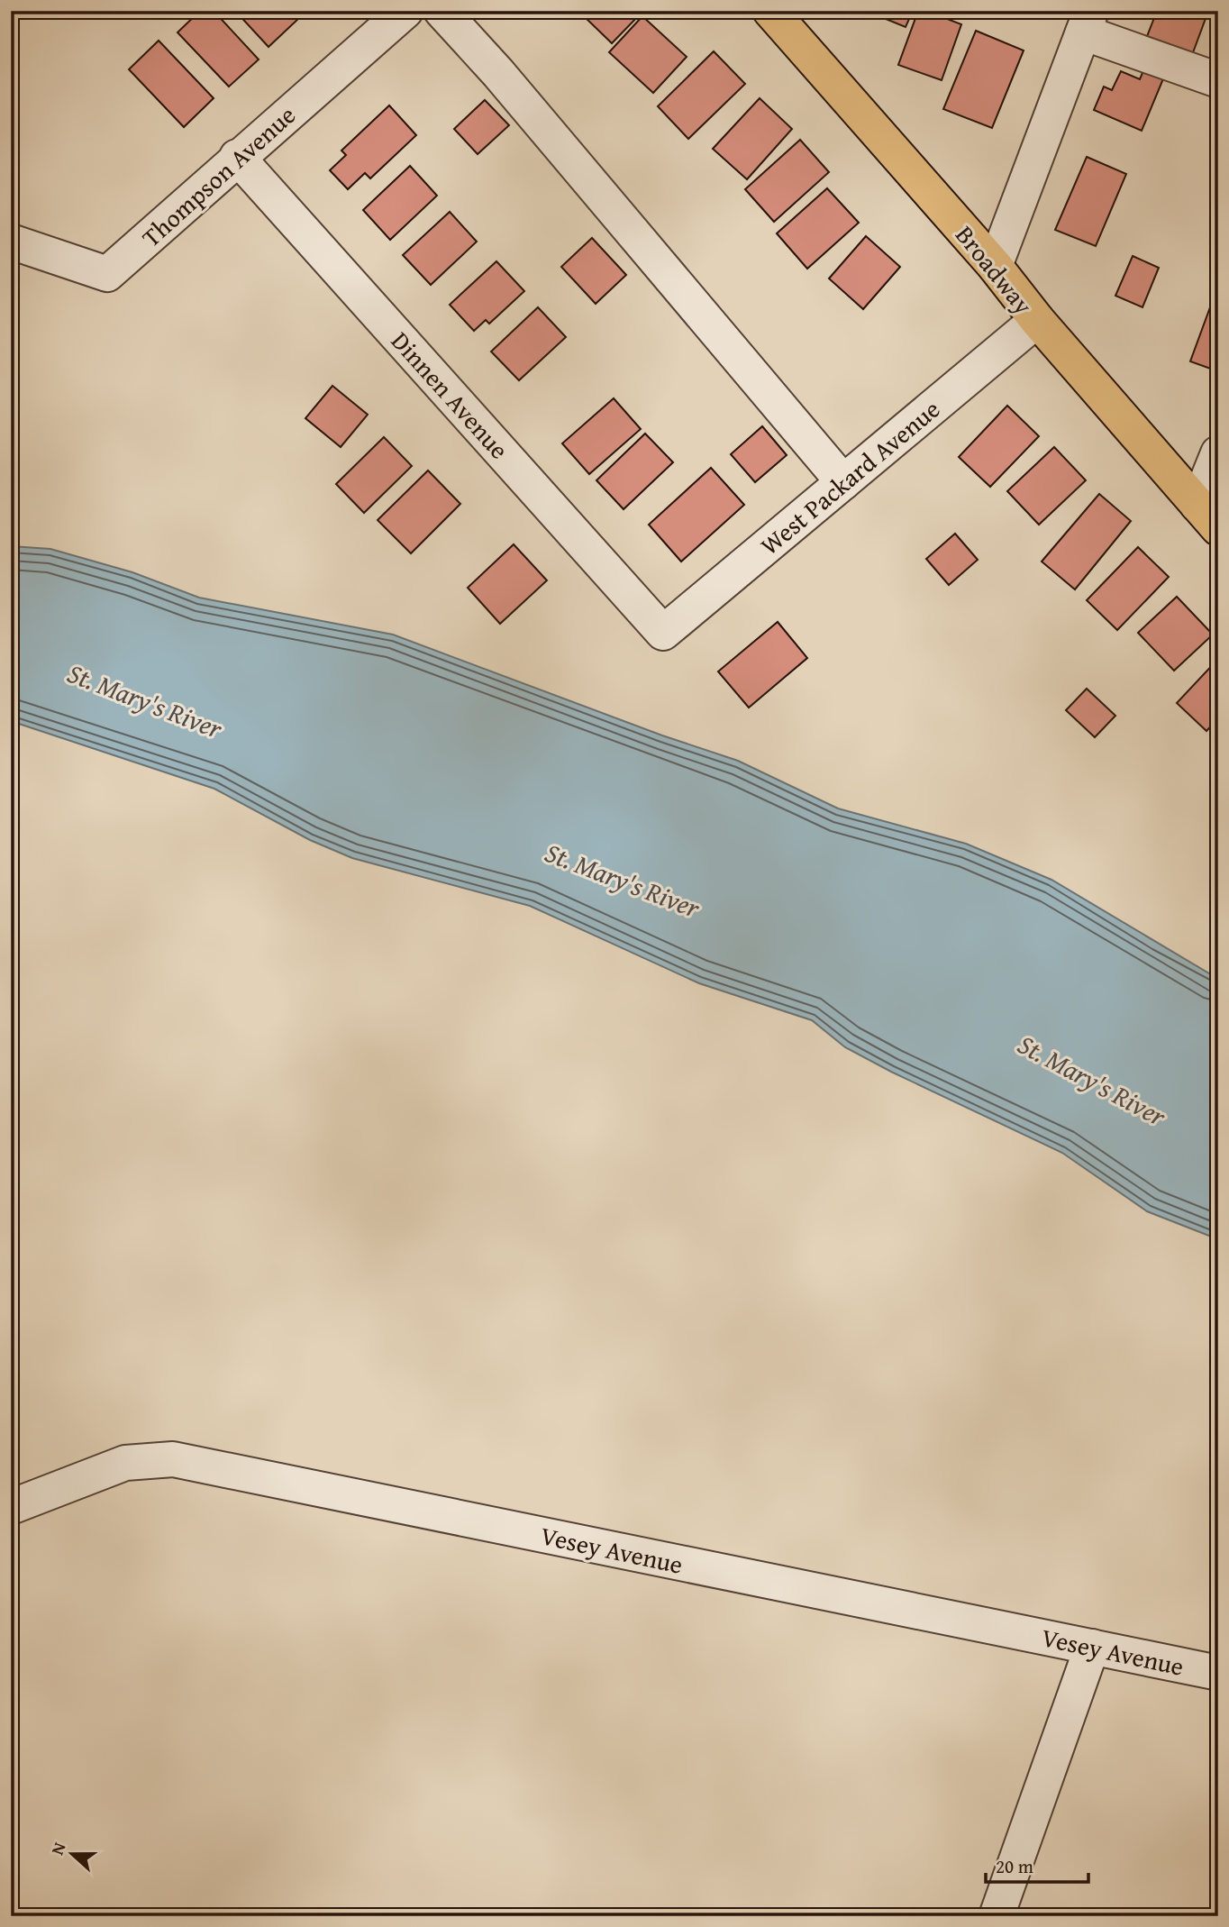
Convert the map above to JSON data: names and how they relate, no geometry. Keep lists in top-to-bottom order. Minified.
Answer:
{"streets":{"main road":["Broadway"],"street":["Thompson Avenue","Dinnen Avenue","West Packard Avenue","Vesey Avenue"]},"crossings":[["Thompson Avenue","Dinnen Avenue"],["Broadway","West Packard Avenue"],["Dinnen Avenue","West Packard Avenue"]],"water":["St. Mary's River"],"scale_bar":"20 m","north":"left"}
